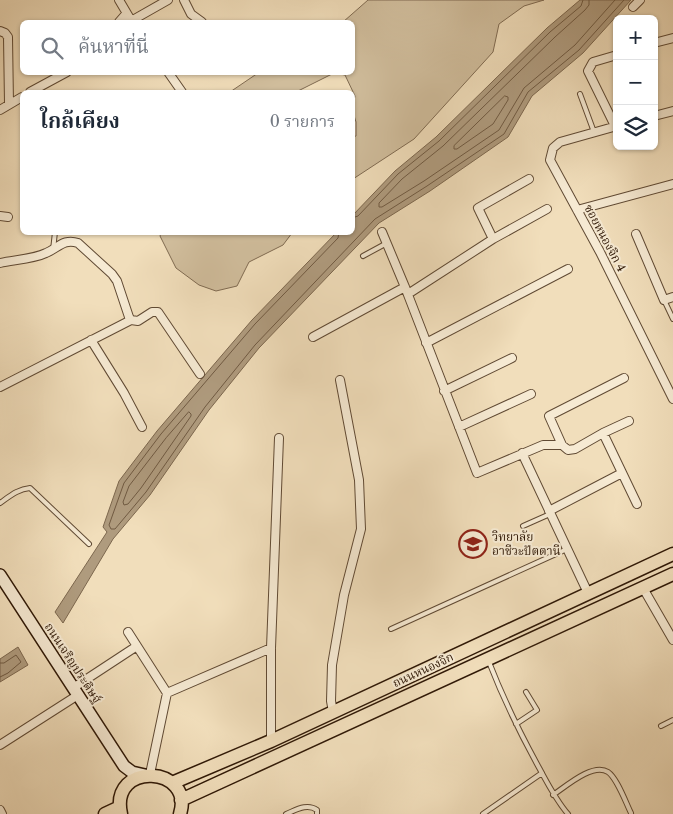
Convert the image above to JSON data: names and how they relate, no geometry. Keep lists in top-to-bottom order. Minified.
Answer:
{"streets":{"main road":["ถนนเจริญประดิษฐ์","ถนนหนองจิก"],"street":["ซอยหนองจิก 4"]},"places":{"school or university":["วิทยาลัย อาชีวะปัตตานี"]},"page":{"map_buttons":["+","−"],"search":"ค้นหาที่นี่","heading":["ใกล้เคียง","0 รายการ"]}}
